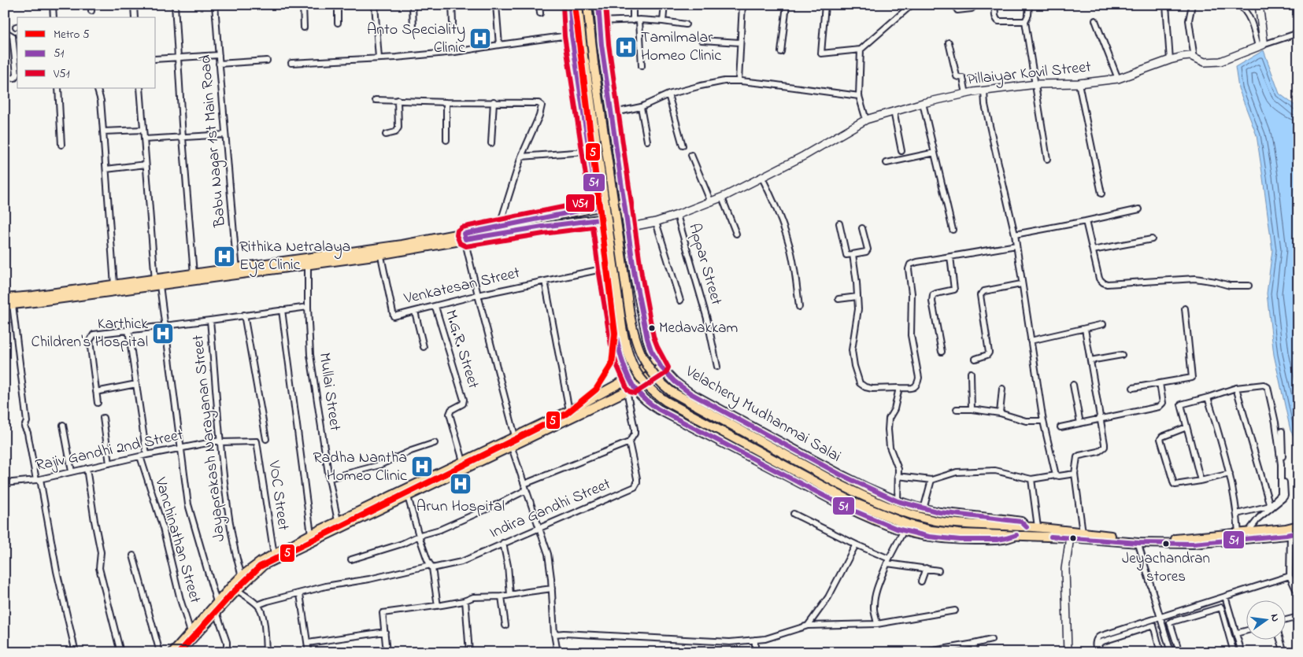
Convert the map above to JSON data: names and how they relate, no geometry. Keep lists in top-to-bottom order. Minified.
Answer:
{"streets":{"main road":["Velachery Mudhanmai Salai"],"street":["Pillaiyar Kovil Street","Babu Nagar 1st Main Road","Appar Street","Venkatesan Street","M.G.R. Street","Mullai Street","Jayaprakash Narayanan Street","Rajiv Gandhi 2nd Street","VOC Street","Indira Gandhi Street","Vanchinathan Street"]},"crossings":[["Pillaiyar Kovil Street","Appar Street"],["Pillaiyar Kovil Street","Velachery Mudhanmai Salai"],["Venkatesan Street","M.G.R. Street"],["Jayaprakash Narayanan Street","Rajiv Gandhi 2nd Street"],["Rajiv Gandhi 2nd Street","VOC Street"],["Rajiv Gandhi 2nd Street","Vanchinathan Street"]],"places":{"hospital":["Anto Speciality Clinic","Tamilmalar Homeo Clinic","Rithika Netralaya Eye Clinic","Karthick Children's Hospital","Radha Nantha Homeo Clinic","Arun Hospital"],"other":["Medavakkam","Jeyachandran stores"]},"lines":["metro line 5","transit line 51","transit line V51"],"legend":["Metro 5","51","V51"],"north":"right"}
